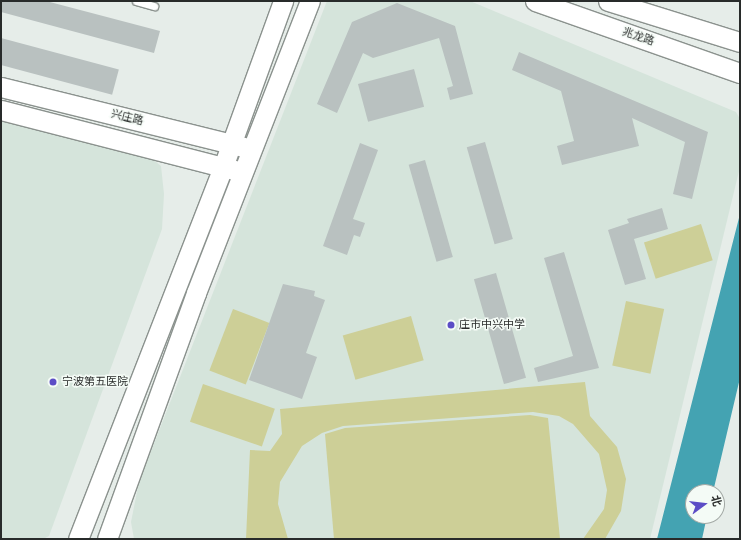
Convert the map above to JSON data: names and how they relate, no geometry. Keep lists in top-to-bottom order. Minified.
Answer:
{"streets":{"street":["兆龙路","兴庄路"]},"places":["庄市中兴中学","宁波第五医院"],"north":"right"}
